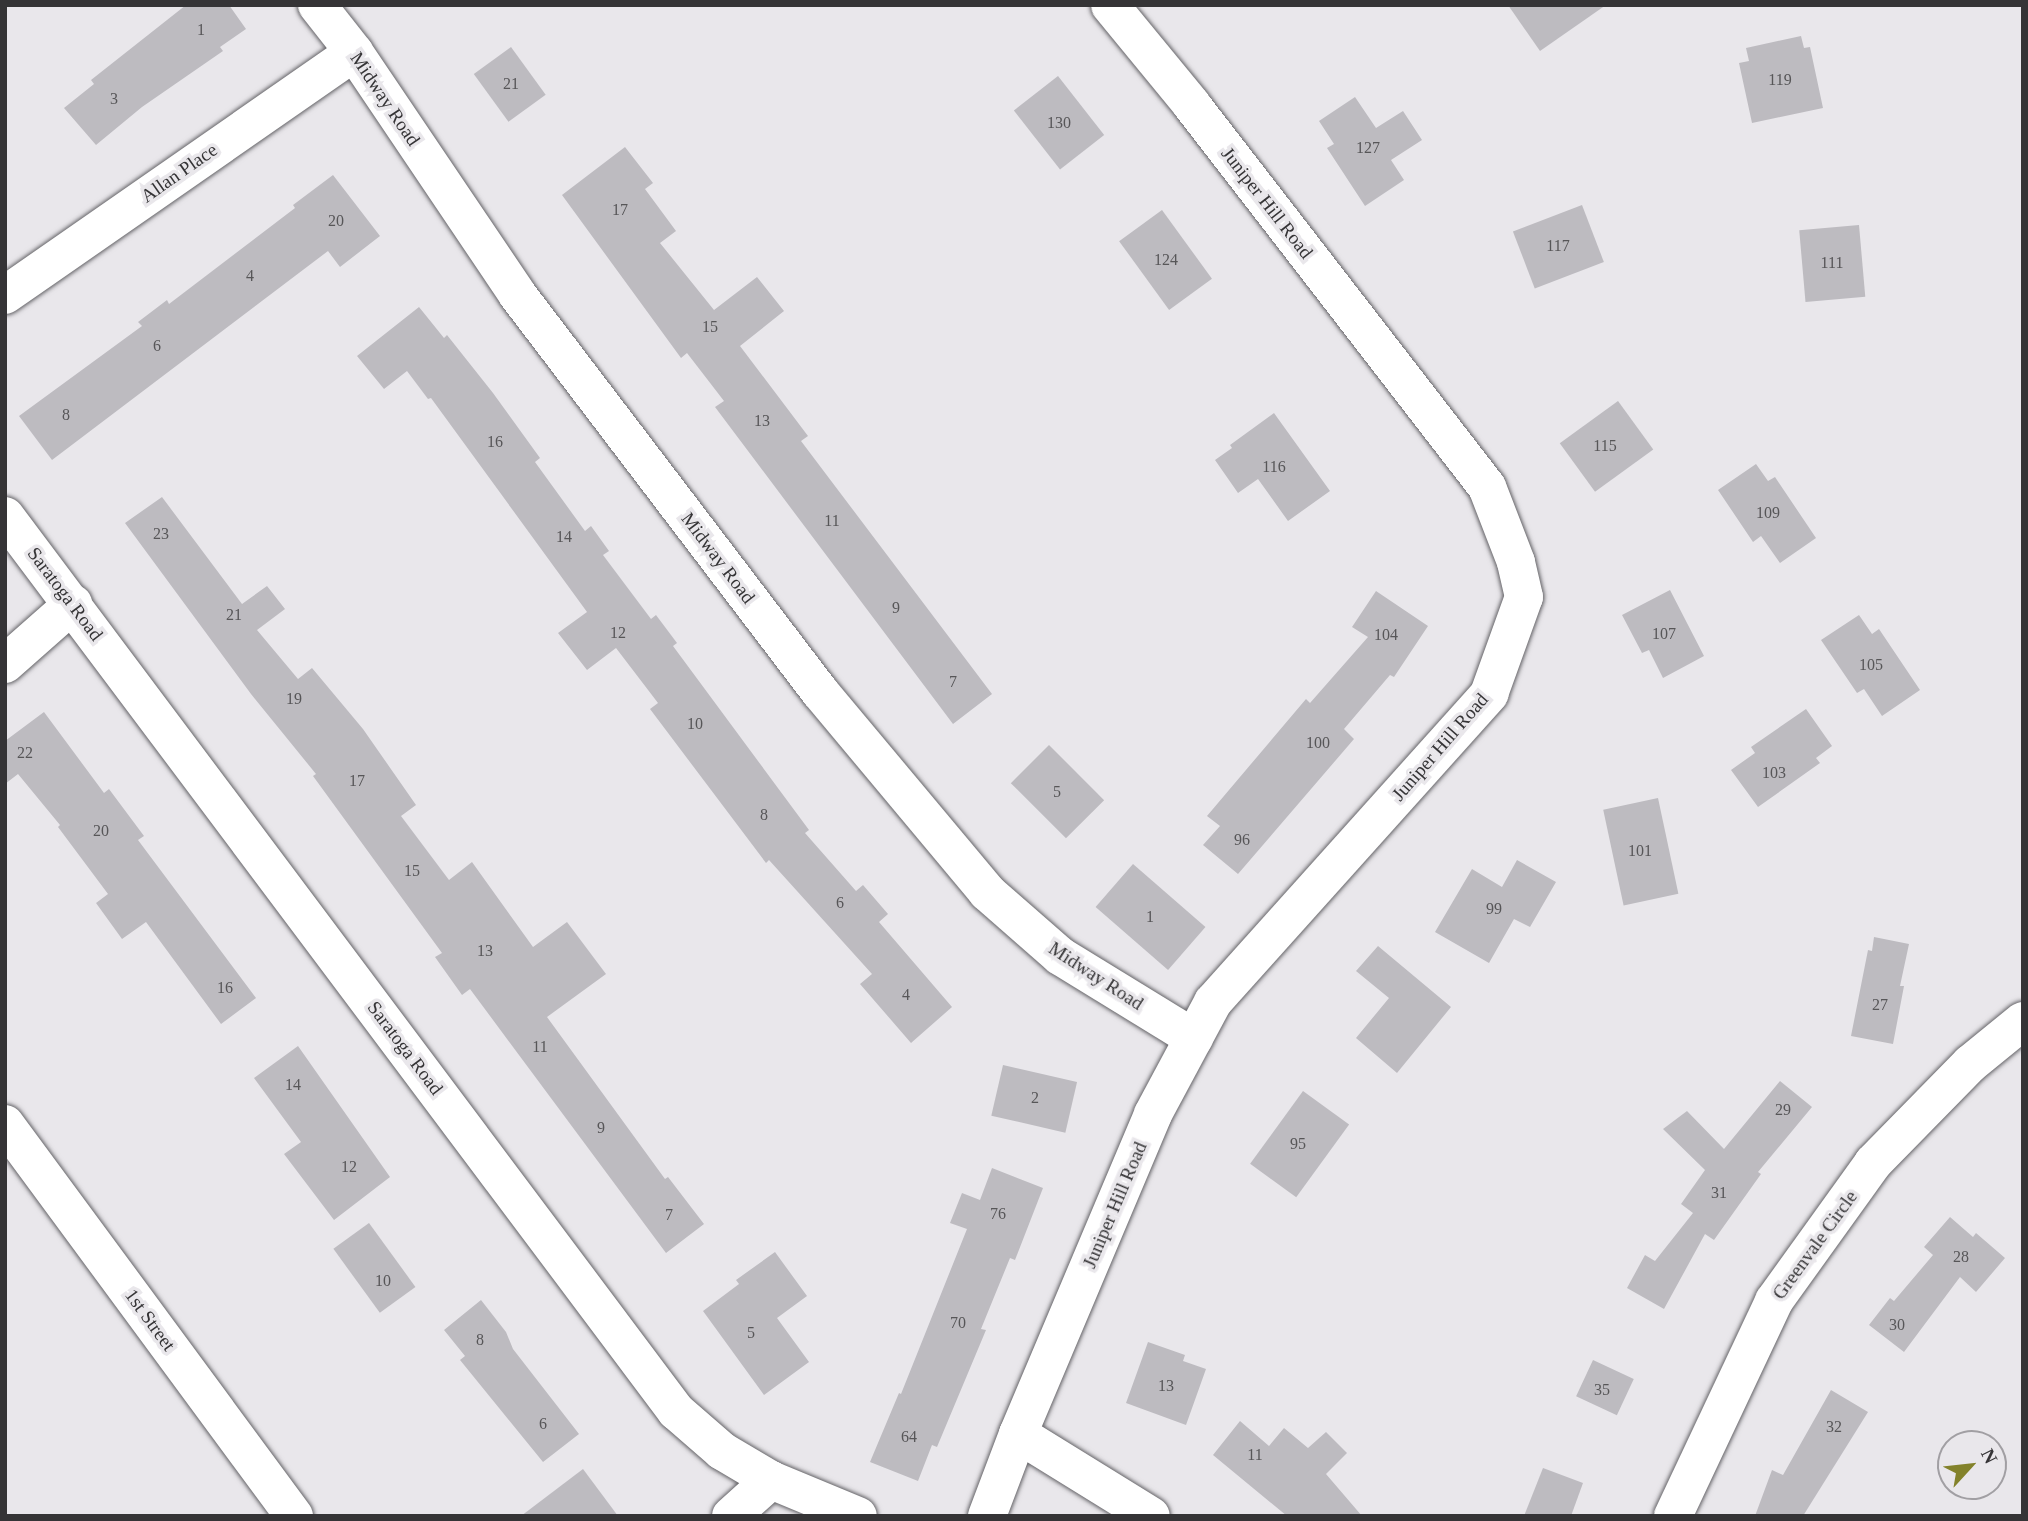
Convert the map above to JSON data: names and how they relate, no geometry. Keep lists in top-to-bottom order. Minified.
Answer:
{"streets":{"street":["Midway Road","Allan Place","Juniper Hill Road","Saratoga Road","Greenvale Circle","1st Street"]},"crossings":[["Midway Road","Allan Place"],["Midway Road","Juniper Hill Road"]],"house_numbers":["1","119","21","3","130","127","17","20","117","124","111","4","15","6","8","13","16","115","116","109","11","23","14","9","21","12","107","104","105","7","19","10","100","22","103","17","5","8","20","96","101","15","6","99","1","13","16","4","27","11","14","2","29","9","95","12","31","76","7","28","10","70","30","5","8","13","35","6","32","64","11"],"north":"top right"}
